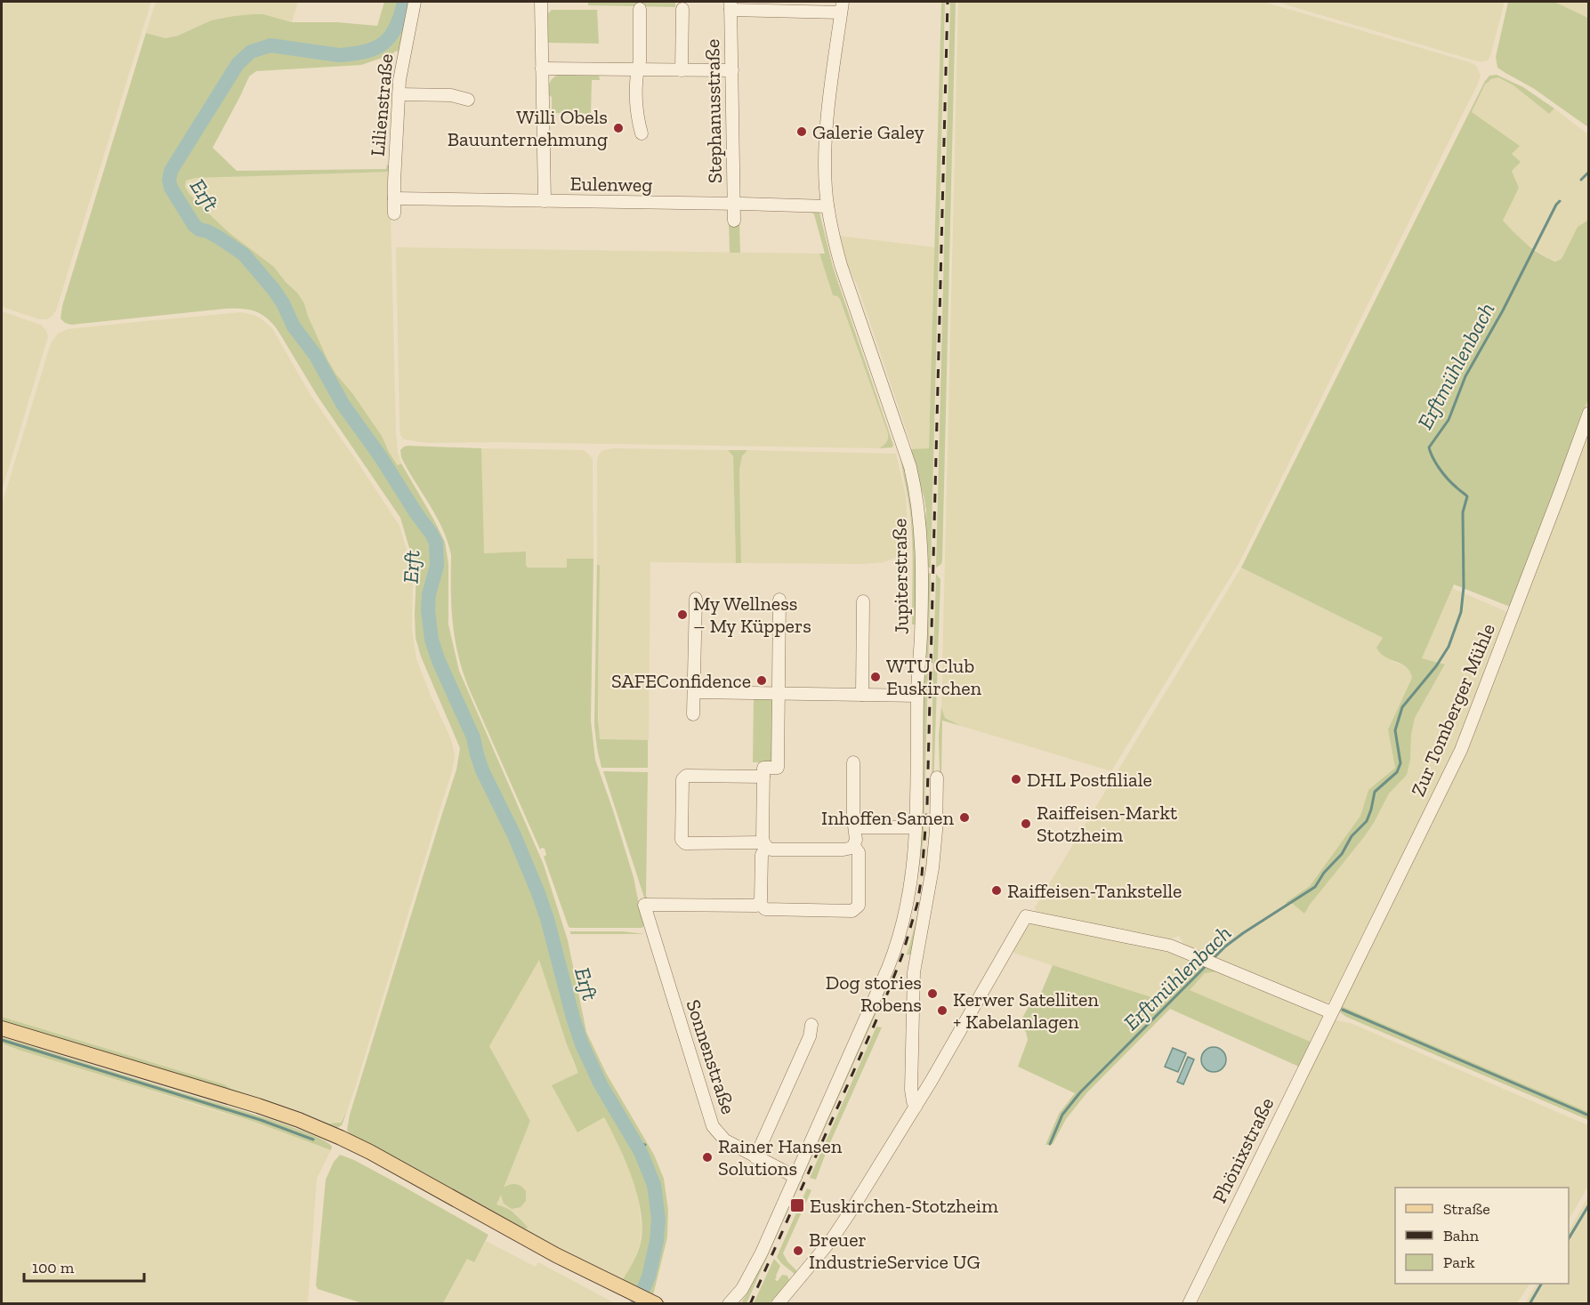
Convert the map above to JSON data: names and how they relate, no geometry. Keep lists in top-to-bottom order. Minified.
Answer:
{"streets":{"street":["Lilienstraße","Stephanusstraße","Eulenweg","Jupiterstraße","Zur Tomberger Mühle","Sonnenstraße","Phönixstraße"]},"crossings":[["Lilienstraße","Eulenweg"],["Stephanusstraße","Eulenweg"],["Eulenweg","Jupiterstraße"],["Jupiterstraße","Sonnenstraße"],["Zur Tomberger Mühle","Phönixstraße"]],"water":["Erft","Erftmühlenbach"],"places":{"other":["Willi Obels Bauunternehmung","Galerie Galey","My Wellness – My Küppers","WTU Club Euskirchen","SAFEConfidence","DHL Postfiliale","Inhoffen Samen","Raiffeisen-Markt Stotzheim","Raiffeisen-Tankstelle","Dog stories Robens","Kerwer Satelliten + Kabelanlagen","Rainer Hansen Solutions","Breuer IndustrieService UG"],"transit":["Euskirchen-Stotzheim"]},"legend":["Straße","Bahn","Park"],"scale_bar":"100 m"}
